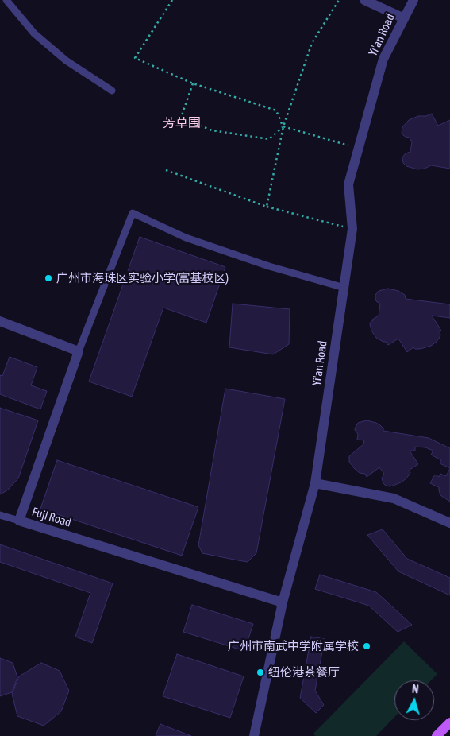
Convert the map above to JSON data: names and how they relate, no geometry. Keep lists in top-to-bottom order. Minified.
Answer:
{"streets":{"street":["Yi'an Road","Fuji Road"]},"crossings":[["Yi'an Road","Fuji Road"]],"districts":["芳草围"],"places":["广州市海珠区实验小学(富基校区)","广州市南武中学附属学校","纽伦港茶餐厅"],"north":"top"}
